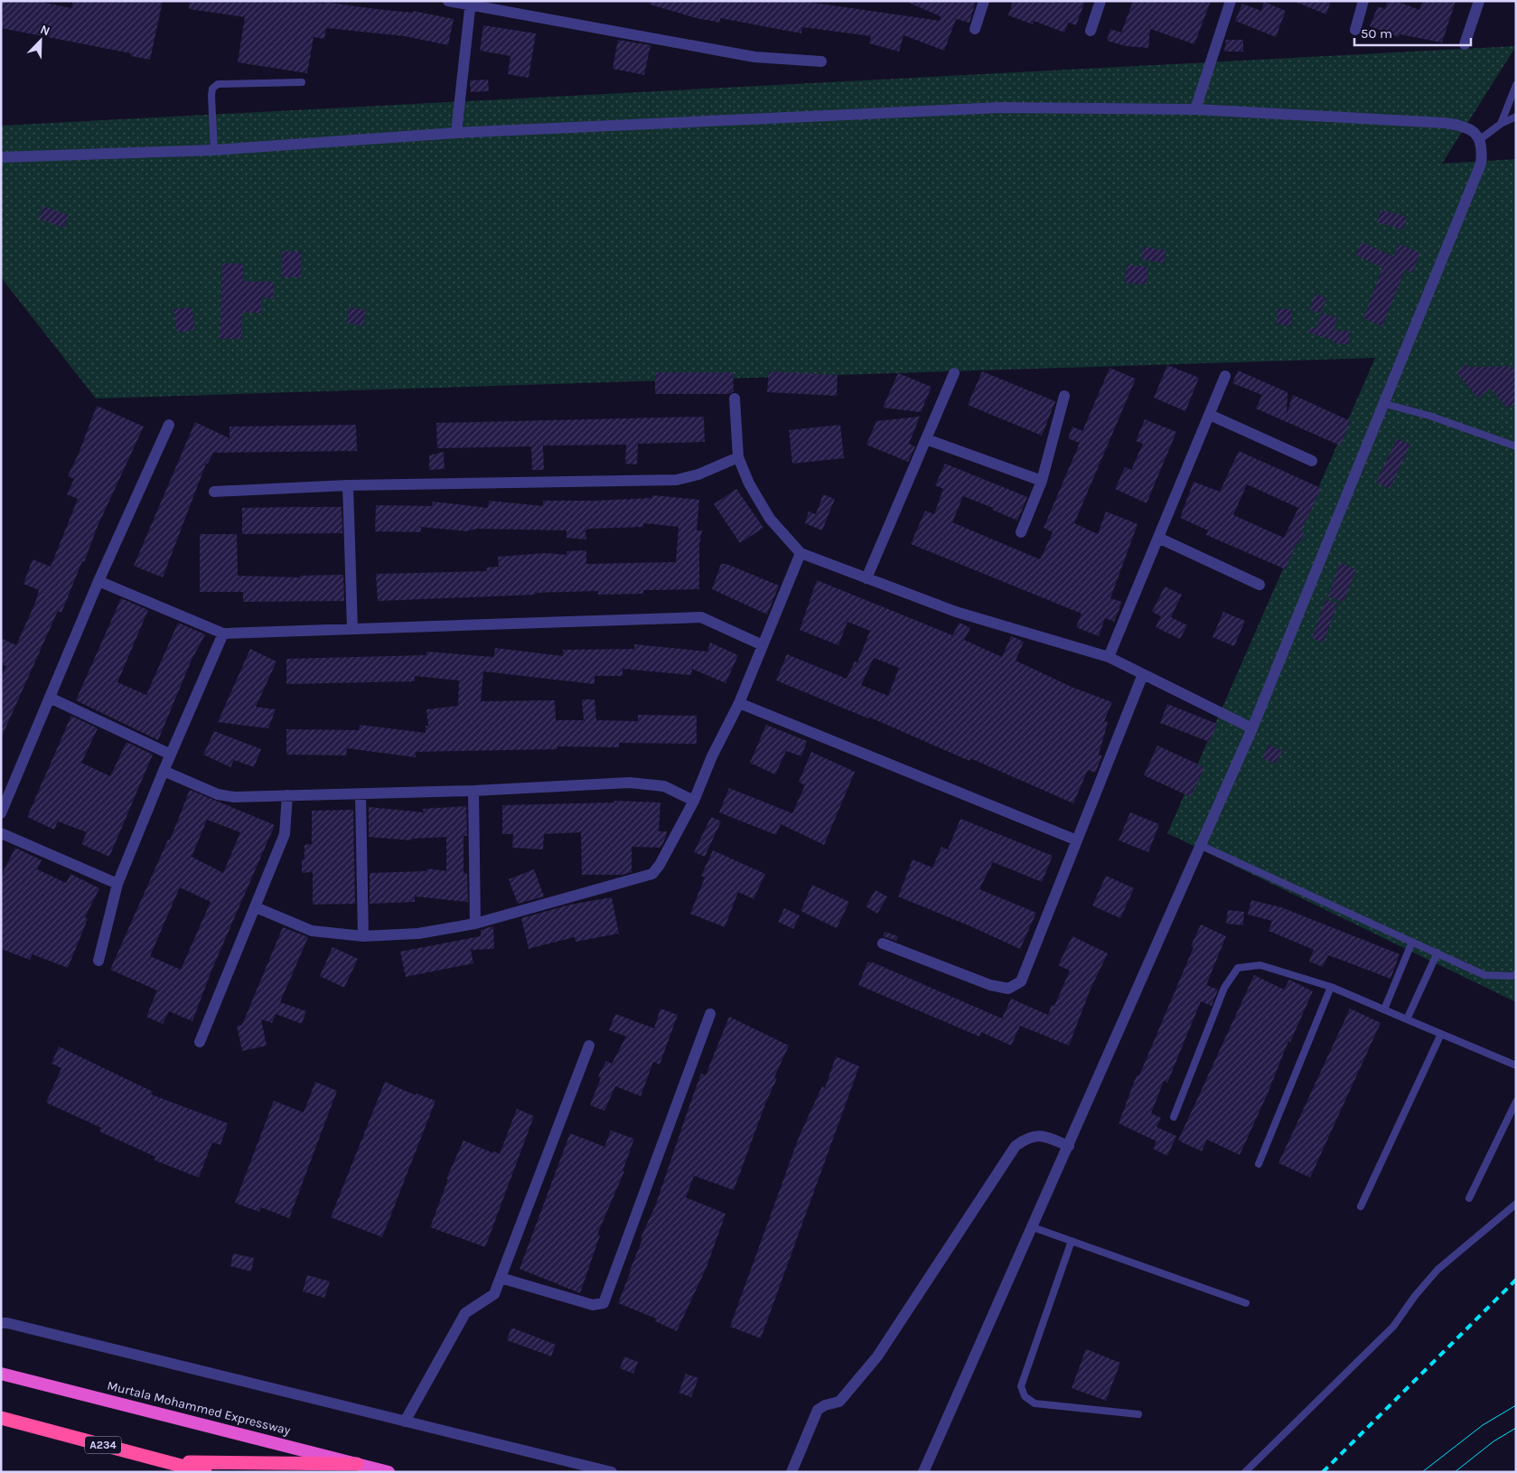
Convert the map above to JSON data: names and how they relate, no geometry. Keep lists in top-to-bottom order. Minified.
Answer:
{"streets":{"highway":["Murtala Mohammed Expressway","A234"]},"scale_bar":"50 m","north":"top right"}
